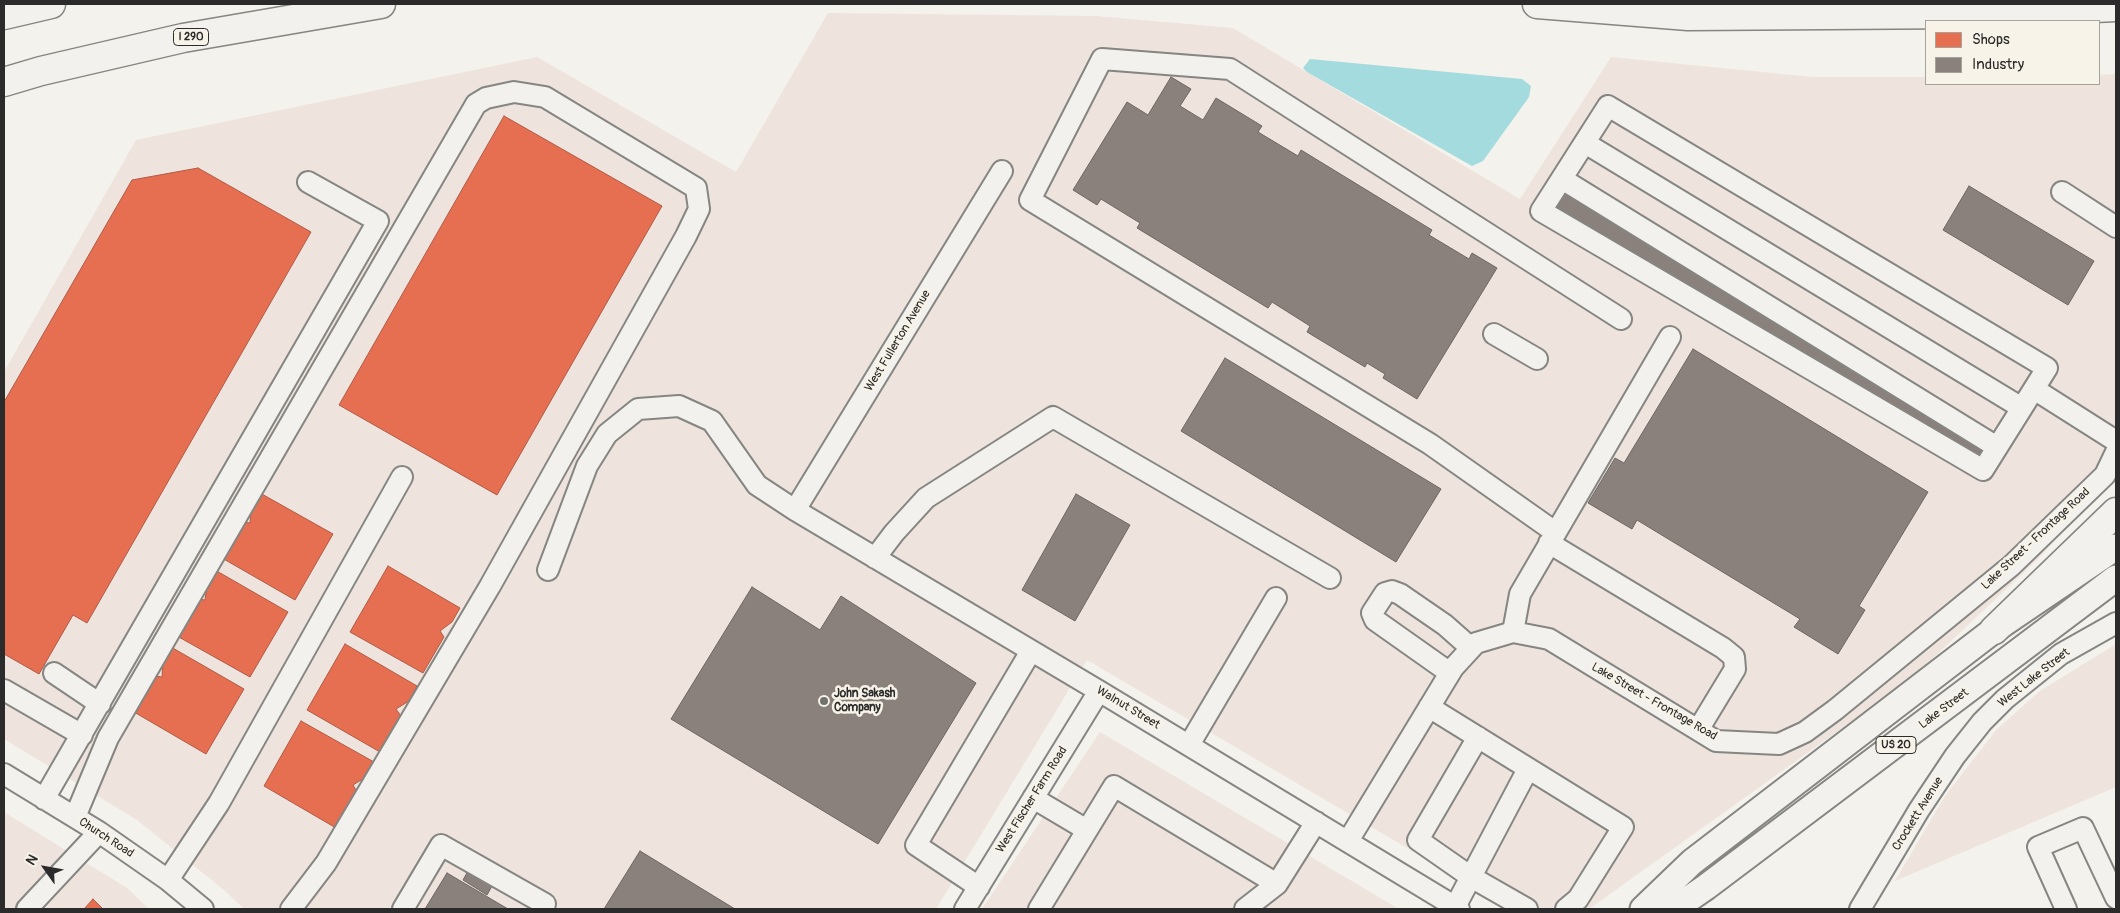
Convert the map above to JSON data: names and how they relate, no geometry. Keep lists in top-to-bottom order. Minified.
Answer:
{"streets":{"highway":["I 290","US 20"],"main road":["Lake Street"],"street":["West Fullerton Avenue","Lake Street - Frontage Road","West Lake Street","Walnut Street","West Fischer Farm Road","Crockett Avenue","Church Road"]},"crossings":[["West Fullerton Avenue","Walnut Street"],["Lake Street - Frontage Road","Walnut Street"],["West Lake Street","Crockett Avenue"],["Walnut Street","West Fischer Farm Road"]],"places":["John Sakash Company"],"legend":["Shops","Industry"],"north":"top left"}
